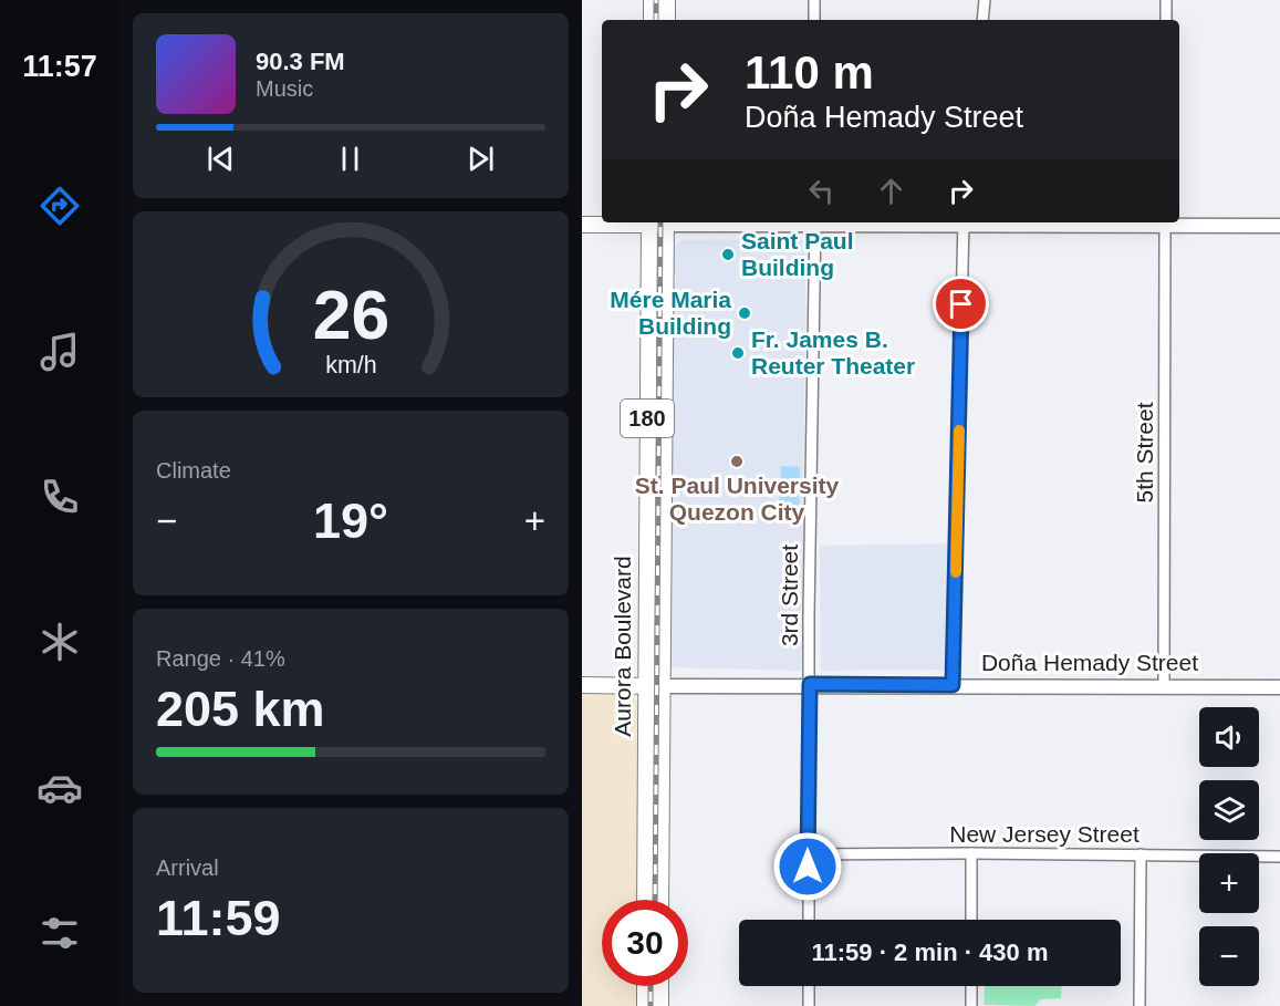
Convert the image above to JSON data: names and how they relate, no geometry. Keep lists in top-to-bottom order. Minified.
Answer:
{"streets":{"main road":["180","Aurora Boulevard","Doña Hemady Street"],"street":["5th Street","3rd Street","New Jersey Street"]},"crossings":[["5th Street","Doña Hemady Street"],["3rd Street","Doña Hemady Street"],["3rd Street","New Jersey Street"],["Aurora Boulevard","Doña Hemady Street"]],"places":["Saint Paul Building","Mére Maria Building","Fr. James B. Reuter Theater","St. Paul University Quezon City"],"page":{"tabs":"11:57","turn":["110 m","Doña Hemady Street"],"song":["90.3 FM","Music"],"tile":["Climate",["Range · 41%","205 km"],["Arrival","11:59"]],"heat":["−","19°","+"],"map_buttons":["+","−"],"limit":"30","trip":"11:59 · 2 min · 430 m","gauge":["26","km/h"]}}
